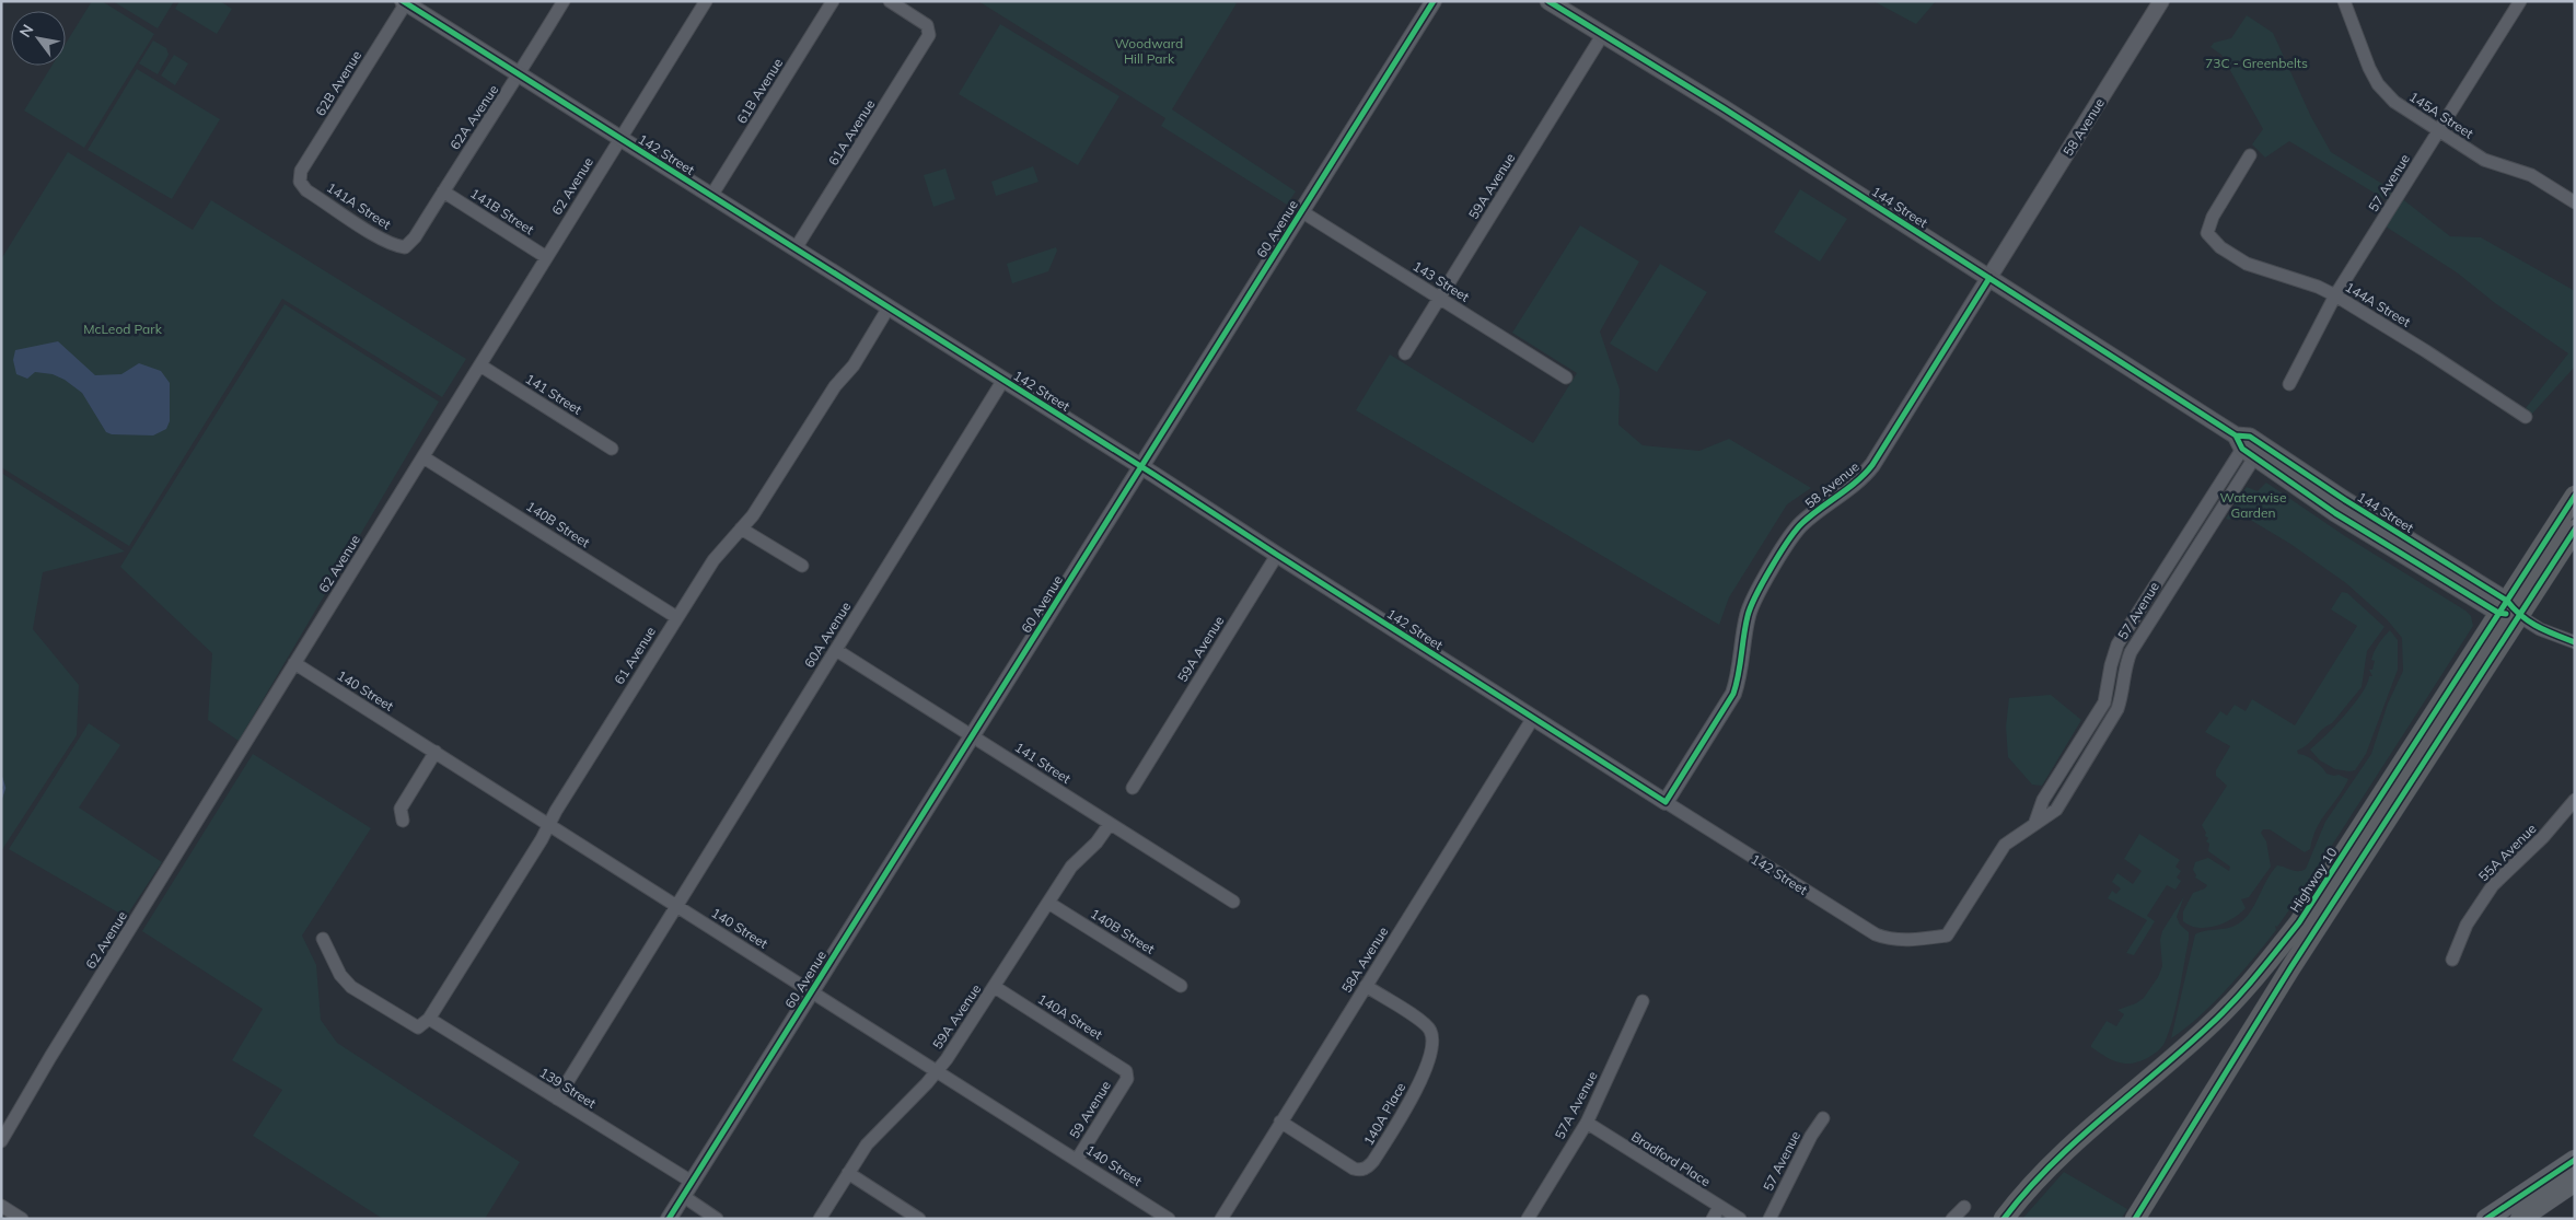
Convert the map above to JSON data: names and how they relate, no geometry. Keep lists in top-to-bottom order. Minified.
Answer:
{"streets":{"highway":["Highway 10"],"main road":["144 Street"],"street":["62B Avenue","61B Avenue","145A Street","62A Avenue","58 Avenue","61A Avenue","142 Street","57 Avenue","62 Avenue","59A Avenue","141A Street","141B Street","60 Avenue","143 Street","144A Street","141 Street","140B Street","60A Avenue","61 Avenue","140 Street","55A Avenue","58A Avenue","140A Street","139 Street","57A Avenue","59 Avenue","140A Place","Bradford Place"]},"crossings":[["62B Avenue","142 Street"],["62B Avenue","141A Street"],["61B Avenue","142 Street"],["145A Street","57 Avenue"],["62A Avenue","142 Street"],["62A Avenue","141A Street"],["62A Avenue","141B Street"],["58 Avenue","142 Street"],["58 Avenue","144 Street"],["61A Avenue","142 Street"],["142 Street","57 Avenue"],["142 Street","62 Avenue"],["142 Street","59A Avenue"],["142 Street","60 Avenue"],["142 Street","60A Avenue"],["142 Street","61 Avenue"],["142 Street","58A Avenue"],["57 Avenue","144 Street"],["57 Avenue","144A Street"],["62 Avenue","141B Street"],["62 Avenue","141 Street"],["62 Avenue","140B Street"],["62 Avenue","140 Street"],["59A Avenue","144 Street"],["59A Avenue","143 Street"],["59A Avenue","141 Street"],["59A Avenue","140B Street"],["59A Avenue","140 Street"],["59A Avenue","140A Street"],["144 Street","Highway 10"],["60 Avenue","143 Street"],["60 Avenue","141 Street"],["60 Avenue","140 Street"],["60 Avenue","139 Street"],["141 Street","60A Avenue"],["140B Street","61 Avenue"],["60A Avenue","140 Street"],["60A Avenue","139 Street"],["61 Avenue","140 Street"],["61 Avenue","139 Street"],["140 Street","59 Avenue"],["58A Avenue","140A Place"],["140A Street","59 Avenue"],["57A Avenue","Bradford Place"]],"parks":["Woodward Hill Park","73C - Greenbelts","McLeod Park","Waterwise Garden"],"north":"top left"}
